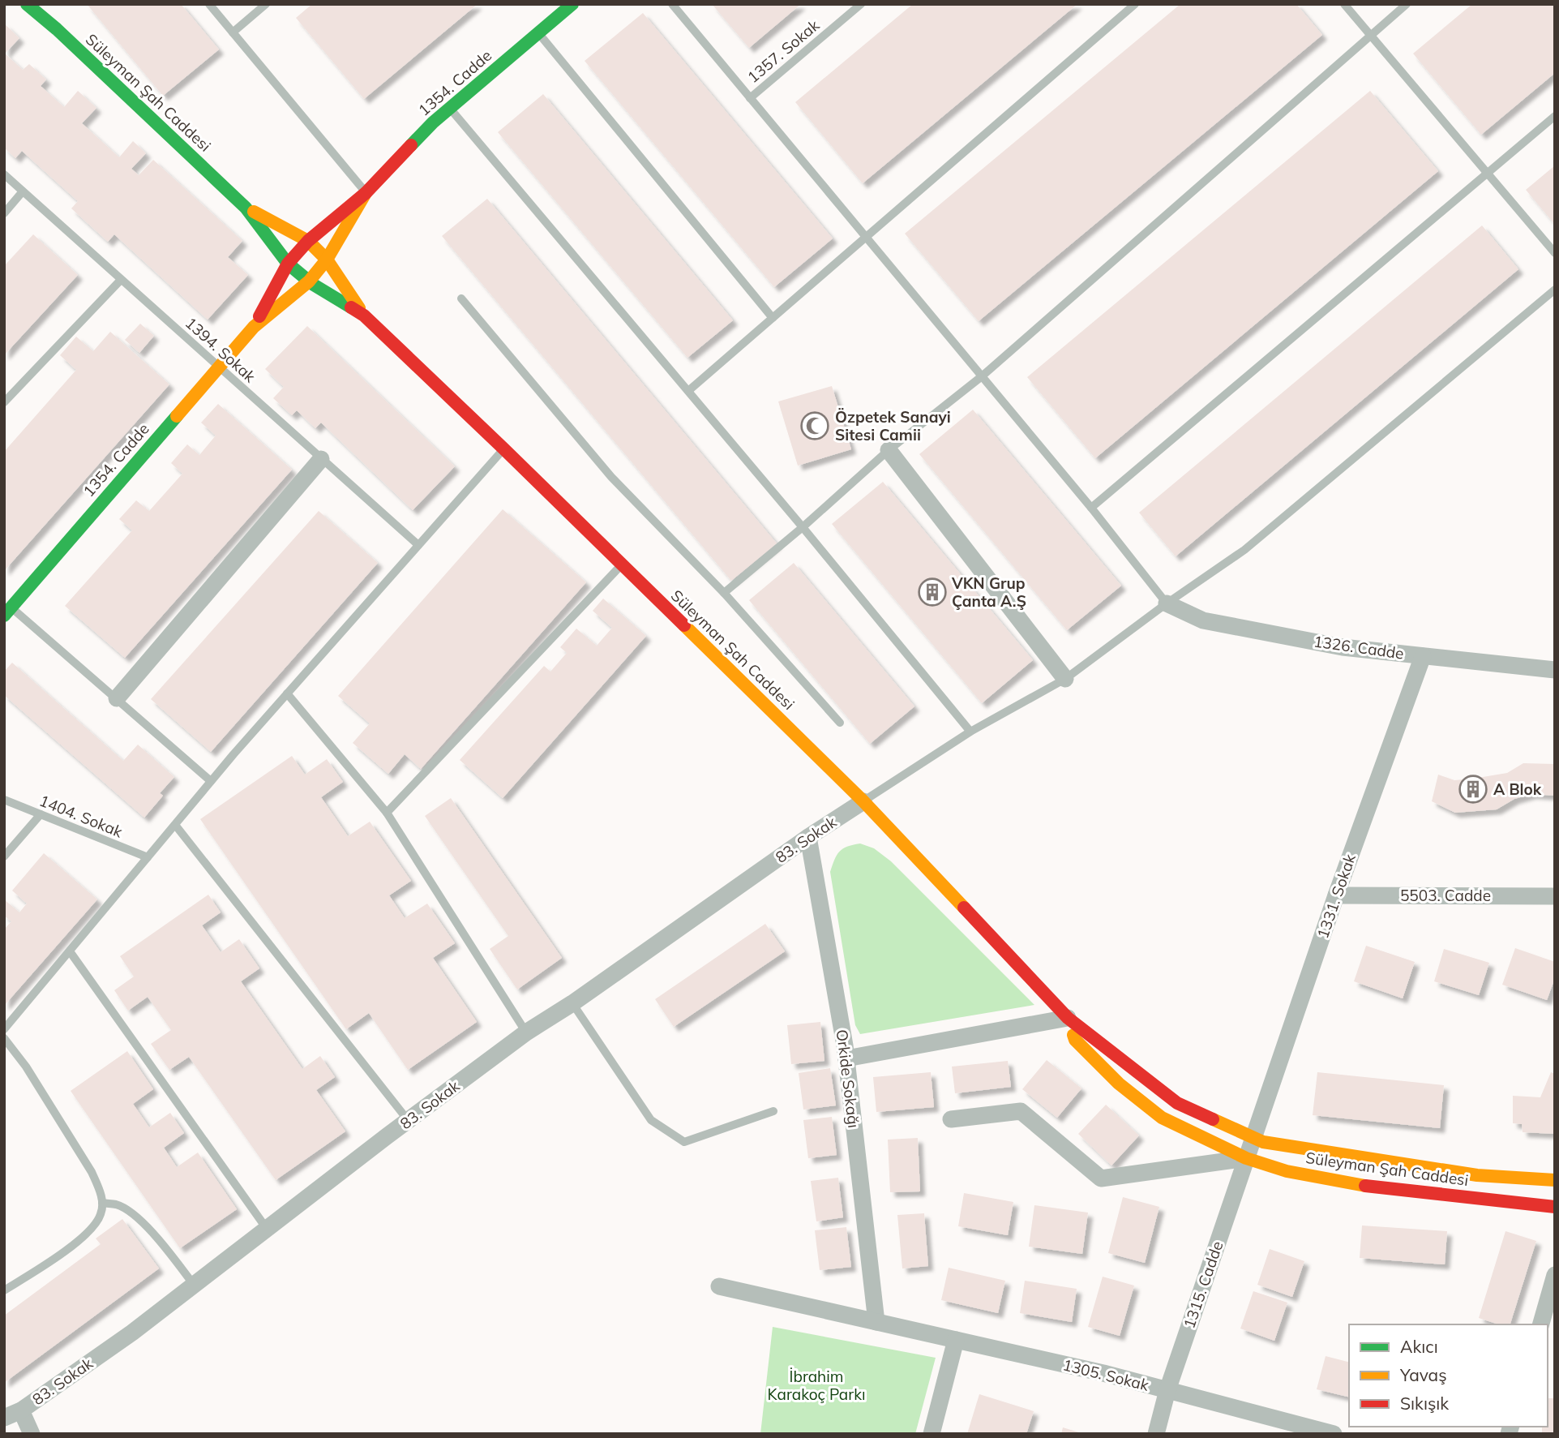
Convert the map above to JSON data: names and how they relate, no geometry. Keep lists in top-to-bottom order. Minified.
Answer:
{"streets":{"main road":["1354. Cadde","Süleyman Şah Caddesi"],"street":["1326. Cadde","83. Sokak","5503. Cadde","1331. Sokak","Orkide Sokağı","1315. Cadde","1305. Sokak"],"lane":["1357. Sokak","1394. Sokak","1404. Sokak"]},"crossings":[["1354. Cadde","1394. Sokak"],["Süleyman Şah Caddesi","83. Sokak"],["Süleyman Şah Caddesi","1331. Sokak"],["Süleyman Şah Caddesi","1315. Cadde"],["1326. Cadde","1331. Sokak"],["83. Sokak","Orkide Sokağı"],["5503. Cadde","1331. Sokak"],["1331. Sokak","1315. Cadde"],["Orkide Sokağı","1305. Sokak"],["1315. Cadde","1305. Sokak"]],"parks":["İbrahim Karakoç Parkı"],"places":{"mosque":["Özpetek Sanayi Sitesi Camii"],"building":["VKN Grup Çanta A.Ş","A Blok"]},"legend":["Akıcı","Yavaş","Sıkışık"]}
